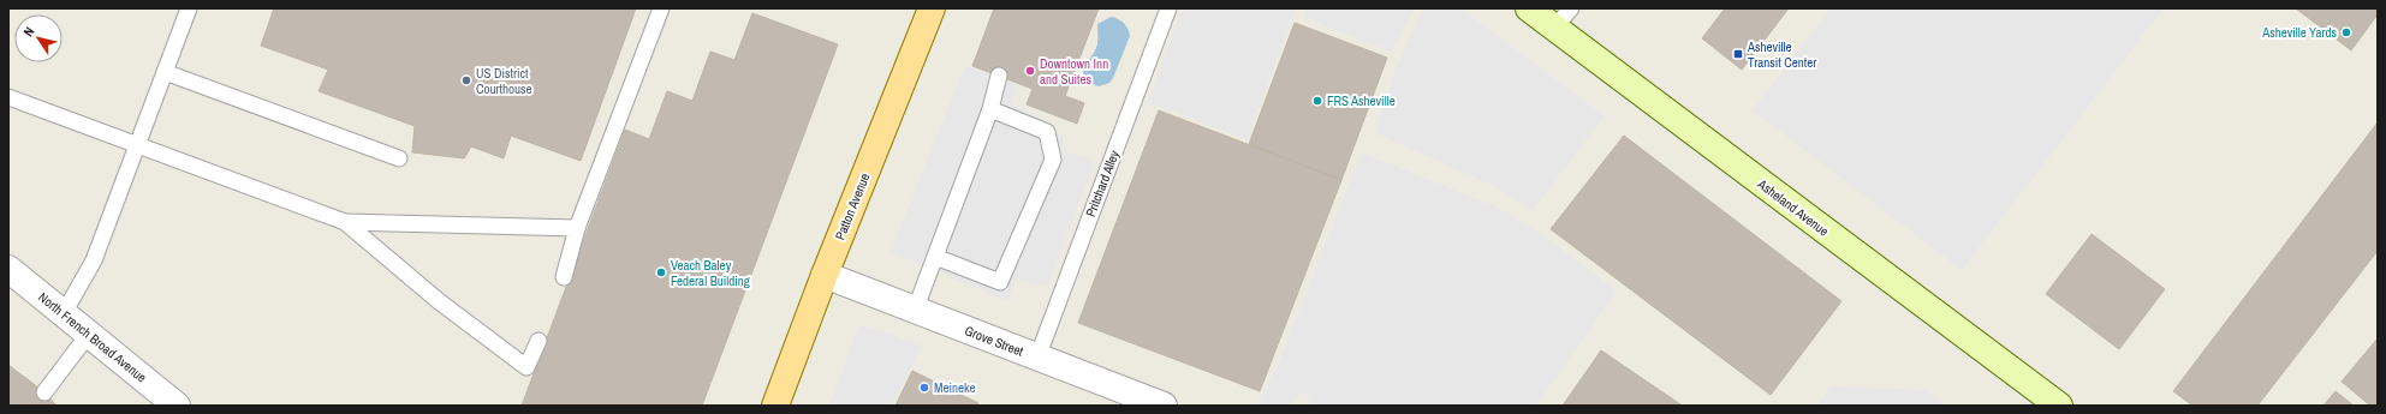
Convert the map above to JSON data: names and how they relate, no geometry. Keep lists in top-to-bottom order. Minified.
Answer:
{"streets":{"main road":["Patton Avenue","Asheland Avenue"],"street":["North French Broad Avenue","Grove Street"],"lane":["Pritchard Alley"]},"crossings":[["Pritchard Alley","Grove Street"],["Patton Avenue","Grove Street"]],"places":{"other":["Asheville Yards","Downtown Inn and Suites","US District Courthouse","FRS Asheville","Veach Baley Federal Building","Meineke"],"transit":["Asheville Transit Center"]},"north":"top left"}
